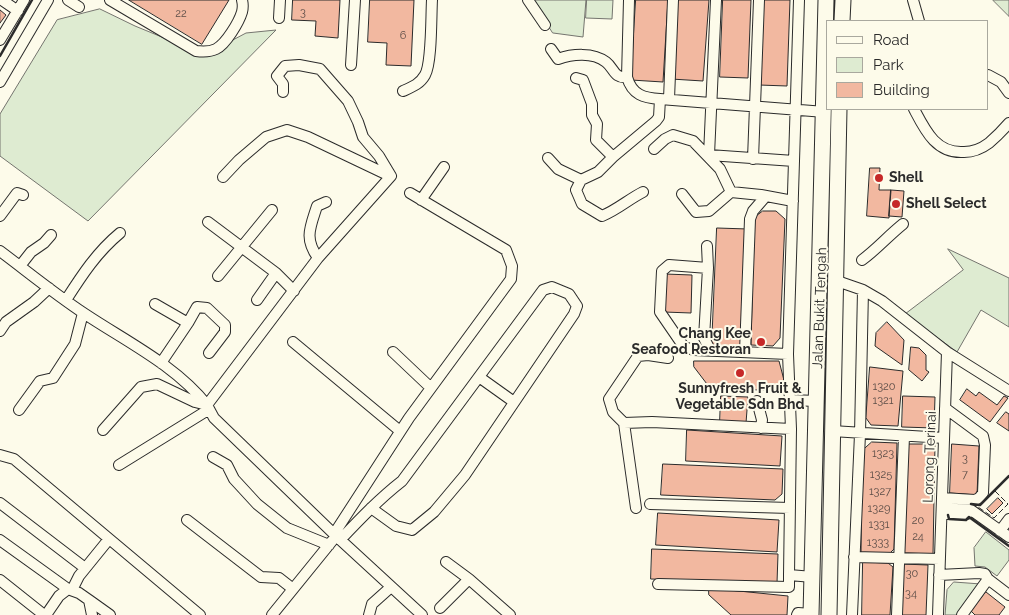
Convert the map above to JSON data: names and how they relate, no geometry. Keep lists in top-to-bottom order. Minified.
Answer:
{"streets":{"highway":["Jalan Bukit Tengah"],"street":["Lorong Terinai"]},"places":["Shell","Shell Select","Chang Kee Seafood Restoran","Sunnyfresh Fruit & Vegetable Sdn Bhd"],"house_numbers":["3","22","6","1320","1321","1323","3","1325","7","1327","1329","20","1331","24","1333","30","34"],"legend":["Road","Park","Building"]}
